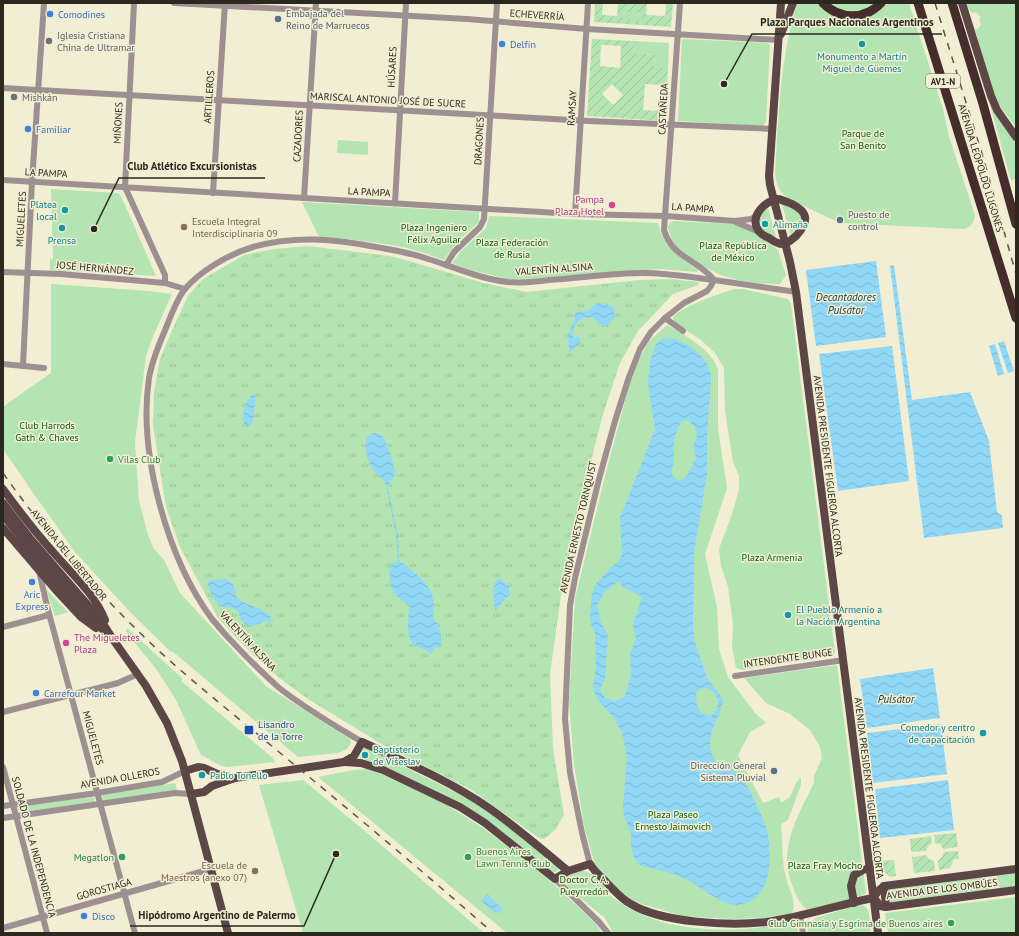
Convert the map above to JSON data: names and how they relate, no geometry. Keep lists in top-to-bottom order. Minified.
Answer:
{"streets":{"highway":["AV1-N","AVENIDA LEOPOLDO LUGONES"],"main road":["VALENTÍN ALSINA","AVENIDA PRESIDENTE FIGUEROA ALCORTA","AVENIDA DEL LIBERTADOR","AVENIDA OLLEROS","AVENIDA DE LOS OMBÚES"],"street":["ECHEVERRÍA","HÚSARES","ARTILLEROS","MARISCAL ANTONIO JOSÉ DE SUCRE","RAMSAY","CASTAÑEDA","MIÑONES","CAZADORES","DRAGONES","LA PAMPA","MIGUELETES","JOSÉ HERNÁNDEZ","AVENIDA ERNESTO TORNQUIST","INTENDENTE BUNGE","SOLDADO DE LA INDEPENDENCIA","GOROSTIAGA"]},"crossings":[["ECHEVERRÍA","HÚSARES"],["ECHEVERRÍA","ARTILLEROS"],["ECHEVERRÍA","RAMSAY"],["ECHEVERRÍA","CASTAÑEDA"],["ECHEVERRÍA","CAZADORES"],["ECHEVERRÍA","DRAGONES"],["ECHEVERRÍA","AVENIDA PRESIDENTE FIGUEROA ALCORTA"],["HÚSARES","MARISCAL ANTONIO JOSÉ DE SUCRE"],["HÚSARES","LA PAMPA"],["ARTILLEROS","MARISCAL ANTONIO JOSÉ DE SUCRE"],["ARTILLEROS","LA PAMPA"],["MARISCAL ANTONIO JOSÉ DE SUCRE","RAMSAY"],["MARISCAL ANTONIO JOSÉ DE SUCRE","CASTAÑEDA"],["MARISCAL ANTONIO JOSÉ DE SUCRE","MIÑONES"],["MARISCAL ANTONIO JOSÉ DE SUCRE","CAZADORES"],["MARISCAL ANTONIO JOSÉ DE SUCRE","DRAGONES"],["MARISCAL ANTONIO JOSÉ DE SUCRE","MIGUELETES"],["MARISCAL ANTONIO JOSÉ DE SUCRE","AVENIDA PRESIDENTE FIGUEROA ALCORTA"],["RAMSAY","LA PAMPA"],["CASTAÑEDA","LA PAMPA"],["CASTAÑEDA","VALENTÍN ALSINA"],["CASTAÑEDA","AVENIDA ERNESTO TORNQUIST"],["MIÑONES","LA PAMPA"],["MIÑONES","JOSÉ HERNÁNDEZ"],["CAZADORES","LA PAMPA"],["DRAGONES","LA PAMPA"],["DRAGONES","VALENTÍN ALSINA"],["LA PAMPA","MIGUELETES"],["MIGUELETES","JOSÉ HERNÁNDEZ"],["MIGUELETES","AVENIDA DEL LIBERTADOR"],["MIGUELETES","AVENIDA OLLEROS"],["MIGUELETES","GOROSTIAGA"],["JOSÉ HERNÁNDEZ","VALENTÍN ALSINA"],["VALENTÍN ALSINA","AVENIDA PRESIDENTE FIGUEROA ALCORTA"],["VALENTÍN ALSINA","AVENIDA ERNESTO TORNQUIST"],["AVENIDA PRESIDENTE FIGUEROA ALCORTA","INTENDENTE BUNGE"],["AVENIDA PRESIDENTE FIGUEROA ALCORTA","AVENIDA DE LOS OMBÚES"],["AVENIDA ERNESTO TORNQUIST","AVENIDA DE LOS OMBÚES"],["AVENIDA DEL LIBERTADOR","AVENIDA OLLEROS"],["AVENIDA DEL LIBERTADOR","GOROSTIAGA"],["AVENIDA OLLEROS","SOLDADO DE LA INDEPENDENCIA"],["SOLDADO DE LA INDEPENDENCIA","GOROSTIAGA"]],"water":["Decantadores Pulsátor","Pulsátor"],"parks":["Parque de San Benito","Plaza Ingeniero Félix Aguilar","Plaza Federación de Rusia","Plaza República de México","Club Harrods Gath & Chaves","Plaza Armenia","Plaza Paseo Ernesto Jaimovich","Plaza Fray Mocho","Doctor C. A. Pueyrredón"],"places":{"other":["Comodines","Embajada del Reino de Marruecos","Iglesia Cristiana China de Ultramar","Delfín","Monumento a Martín Miguel de Güemes","Plaza Parques Nacionales Argentinos","Mishkán","Familiar","Pampa Plaza Hotel","Platea local","Puesto de control","Alimaña","Escuela Integral Interdisciplinaria 09","Prensa","Club Atlético Excursionistas","Vilas Club","Aric Express","El Pueblo Armenio a la Nación Argentina","The Migueletes Plaza","Carrefour Market","Comedor y centro de capacitación","Baptisterio de Višeslav","Dirección General Sistema Pluvial","Pablo Tonello","Hipódromo Argentino de Palermo","Megatlon","Buenos Aires Lawn Tennis Club","Escuela de Maestros (anexo 07)","Disco","Club Gimnasia y Esgrima de Buenos aires"],"transit":["Lisandro de la Torre"]}}
